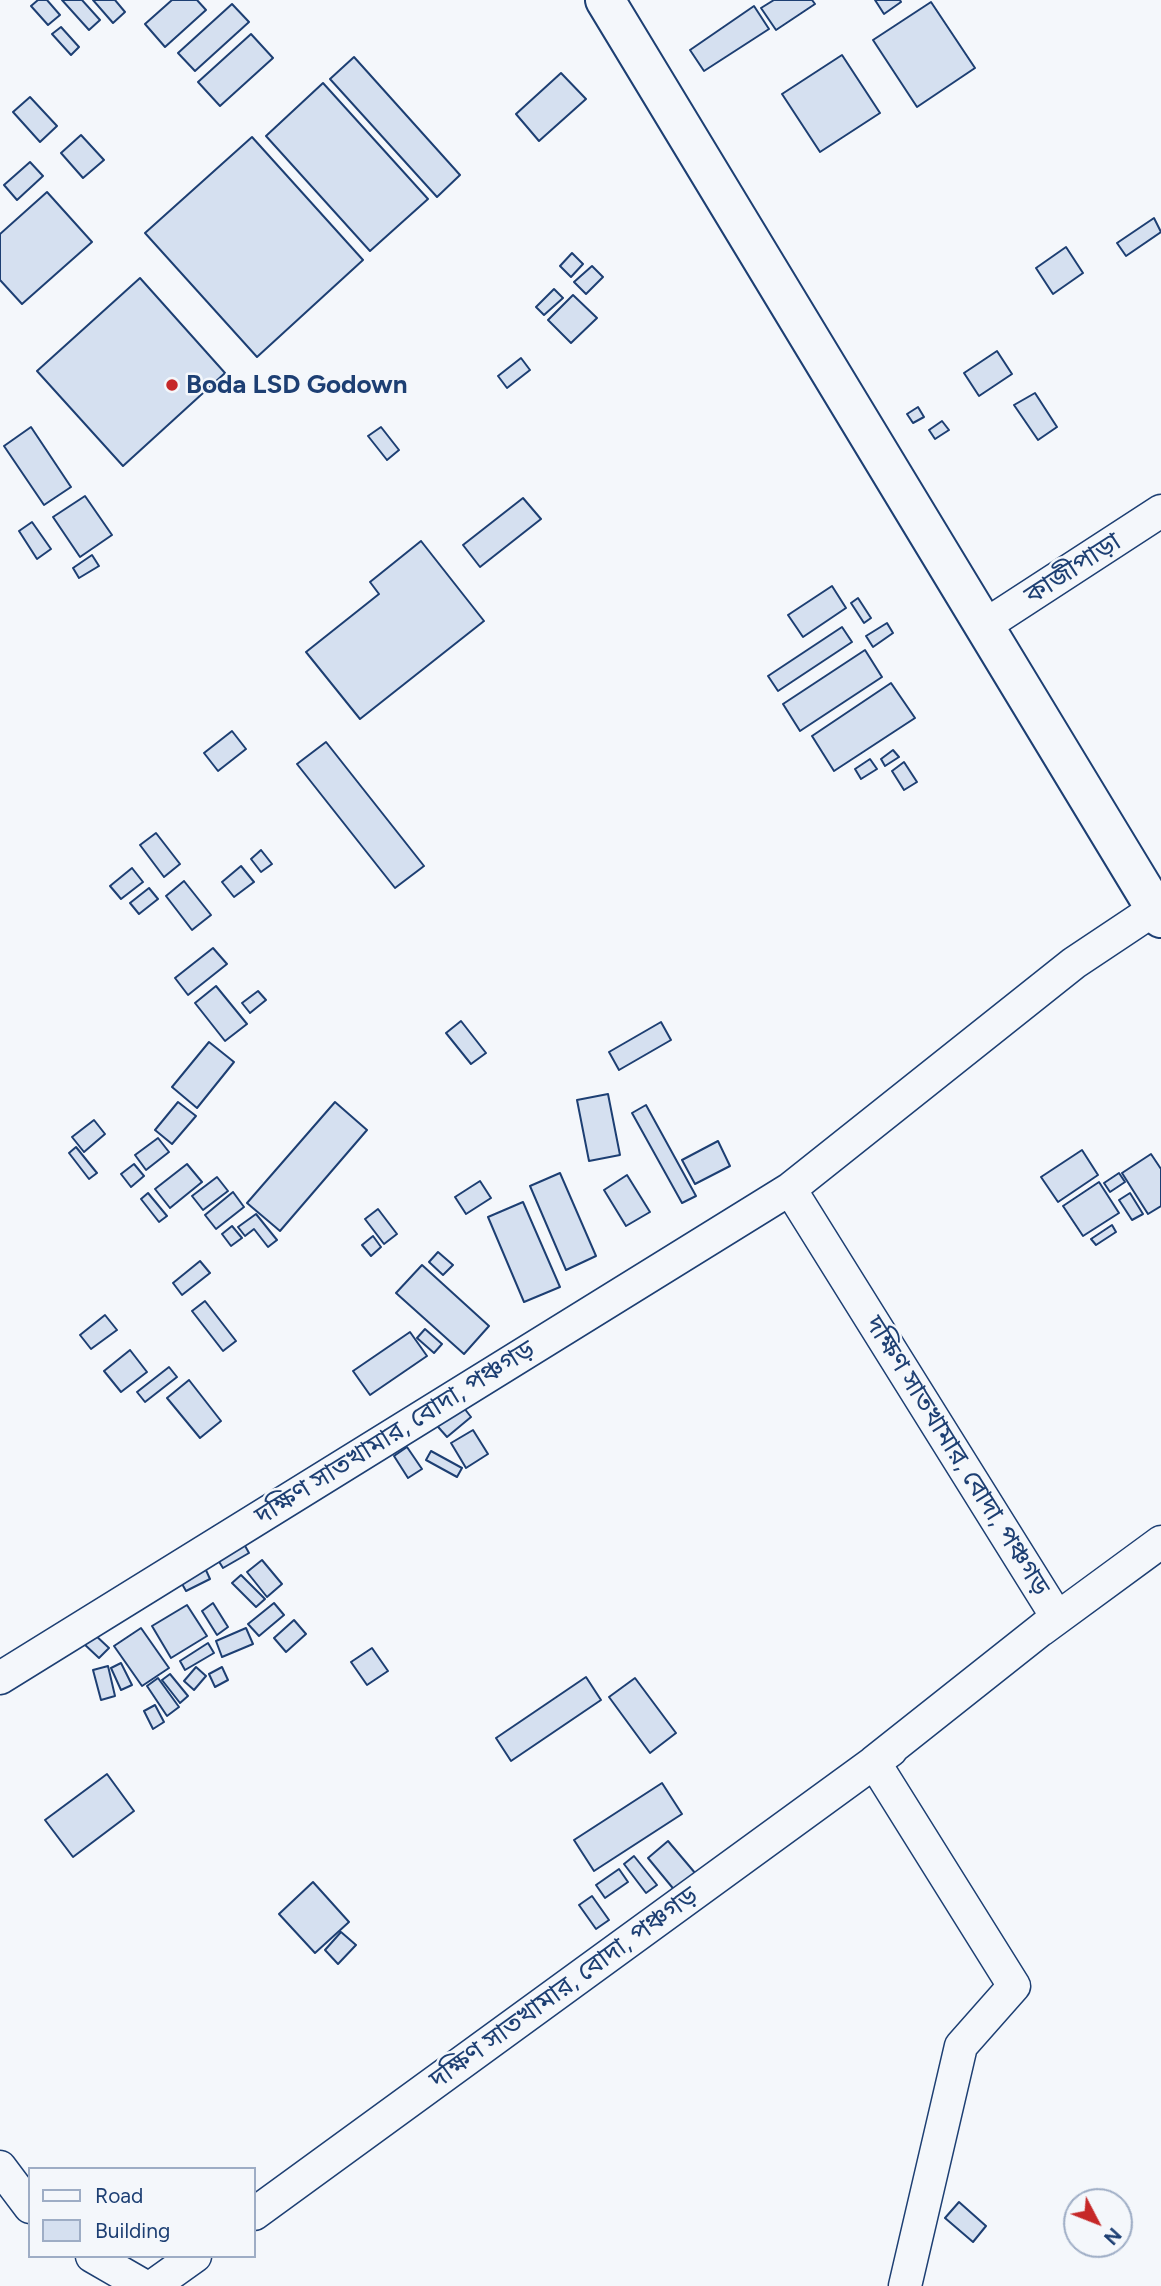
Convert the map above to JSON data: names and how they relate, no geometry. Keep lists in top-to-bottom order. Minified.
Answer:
{"streets":{"street":["কাজীপাড়া","দক্ষিণ সাতখামার, বোদা, পঞ্চগড়"]},"places":["Boda LSD Godown"],"legend":["Road","Building"],"north":"bottom right"}
